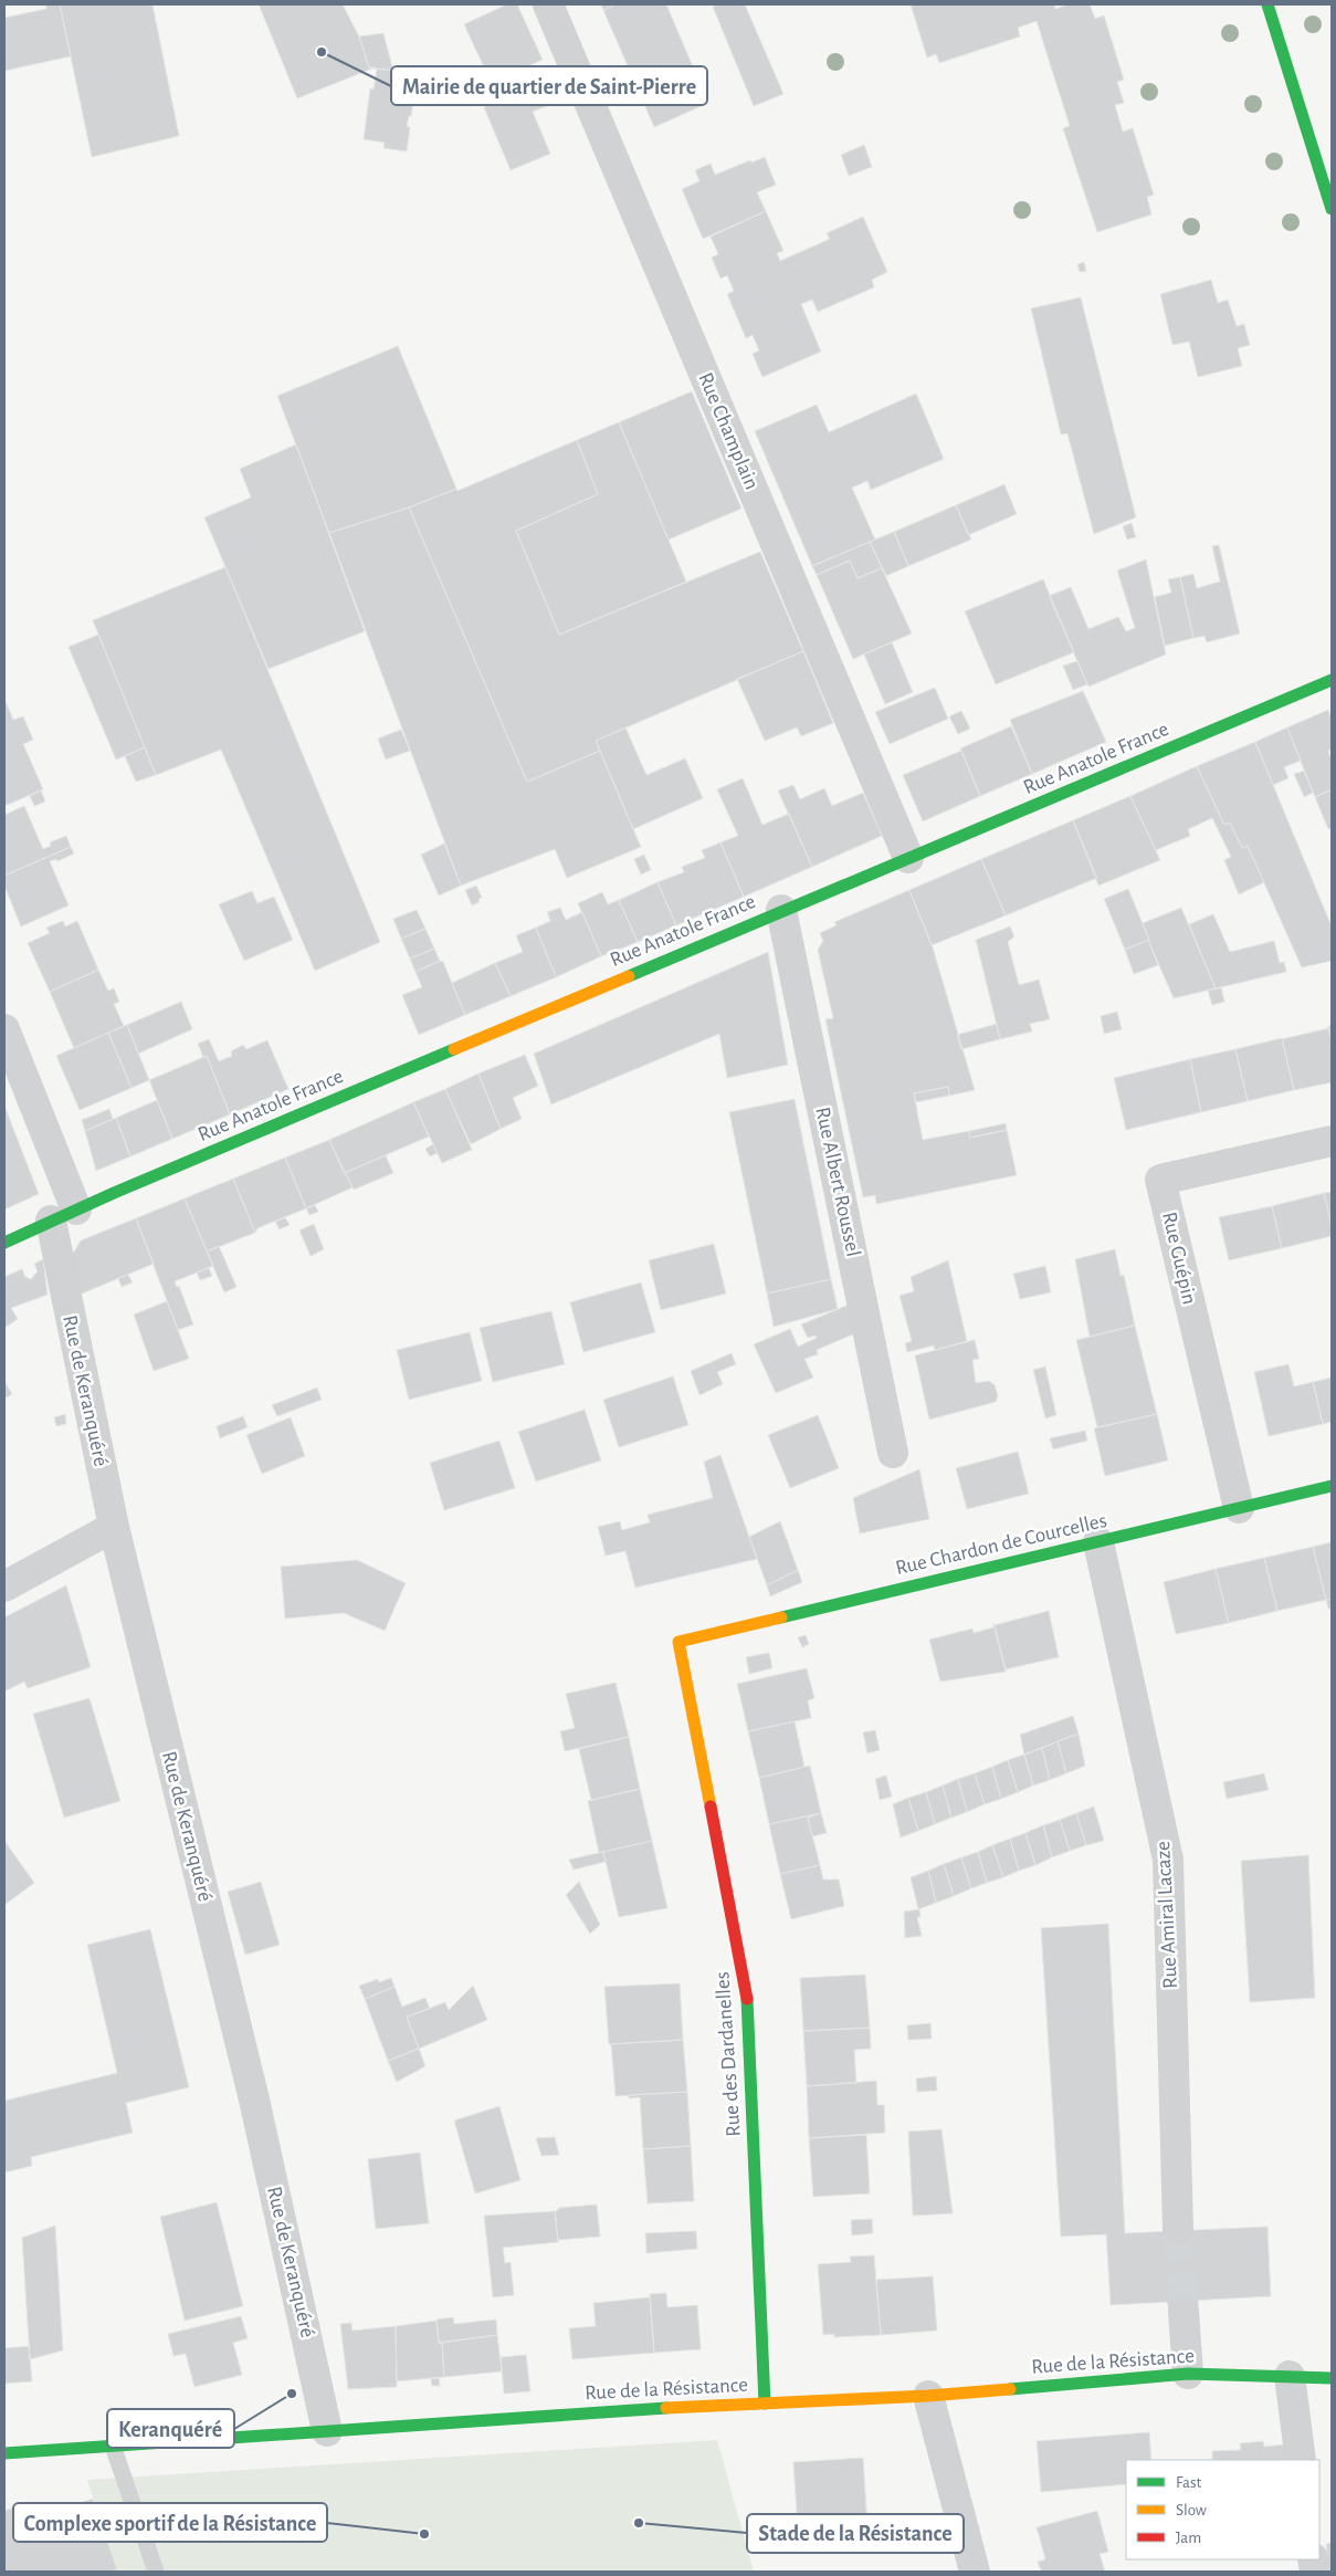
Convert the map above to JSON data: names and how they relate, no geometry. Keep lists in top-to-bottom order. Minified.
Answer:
{"streets":{"street":["Rue Champlain","Rue Anatole France","Rue Albert Roussel","Rue Guépin","Rue de Keranquéré","Rue Chardon de Courcelles","Rue Amiral Lacaze","Rue des Dardanelles","Rue de la Résistance"]},"crossings":[["Rue Champlain","Rue Anatole France"],["Rue Anatole France","Rue Albert Roussel"],["Rue Anatole France","Rue de Keranquéré"],["Rue Guépin","Rue Chardon de Courcelles"],["Rue de Keranquéré","Rue de la Résistance"],["Rue Chardon de Courcelles","Rue Amiral Lacaze"],["Rue Chardon de Courcelles","Rue des Dardanelles"],["Rue des Dardanelles","Rue de la Résistance"]],"places":["Mairie de quartier de Saint-Pierre","Keranquéré","Stade de la Résistance","Complexe sportif de la Résistance"],"legend":["Fast","Slow","Jam"]}
